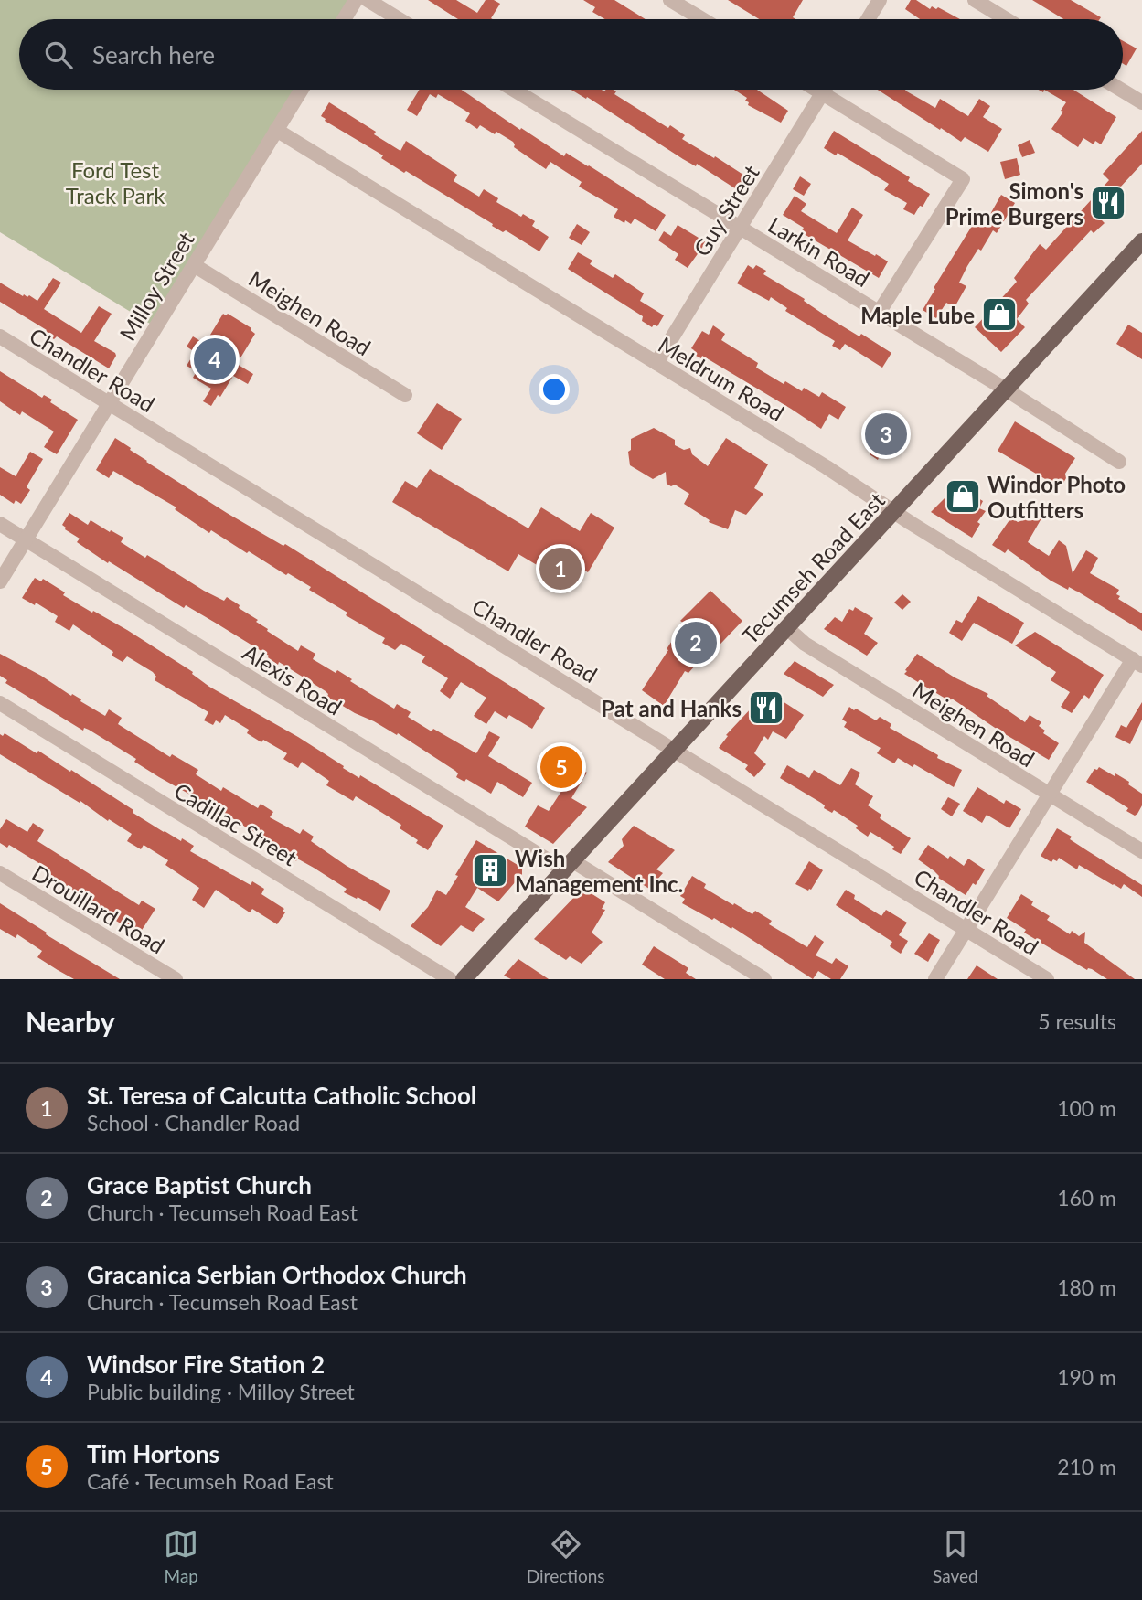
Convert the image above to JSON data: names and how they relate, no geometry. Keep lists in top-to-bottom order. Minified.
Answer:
{"streets":{"main road":["Tecumseh Road East"],"street":["Guy Street","Larkin Road","Milloy Street","Meighen Road","Chandler Road","Meldrum Road","Alexis Road","Cadillac Street","Drouillard Road"]},"crossings":[["Guy Street","Larkin Road"],["Guy Street","Meldrum Road"],["Larkin Road","Tecumseh Road East"],["Milloy Street","Meighen Road"],["Milloy Street","Chandler Road"],["Milloy Street","Meldrum Road"],["Milloy Street","Alexis Road"],["Meighen Road","Tecumseh Road East"],["Chandler Road","Tecumseh Road East"],["Meldrum Road","Tecumseh Road East"],["Tecumseh Road East","Alexis Road"]],"parks":["Ford Test Track Park"],"places":{"restaurant":["Simon's Prime Burgers","Pat and Hanks"],"shop":["Maple Lube","Windor Photo Outfitters"],"building":["Wish Management Inc."]},"page":{"search":"Search here","pins":["4","3","1","2","5"],"heading":["Nearby","5 results"],"list":[{"mark":"1","name":"St. Teresa of Calcutta Catholic School","note":"School · Chandler Road","value":"100 m"},{"mark":"2","name":"Grace Baptist Church","note":"Church · Tecumseh Road East","value":"160 m"},{"mark":"3","name":"Gracanica Serbian Orthodox Church","note":"Church · Tecumseh Road East","value":"180 m"},{"mark":"4","name":"Windsor Fire Station 2","note":"Public building · Milloy Street","value":"190 m"},{"mark":"5","name":"Tim Hortons","note":"Café · Tecumseh Road East","value":"210 m"}],"nav":["Map","Directions","Saved"]}}
